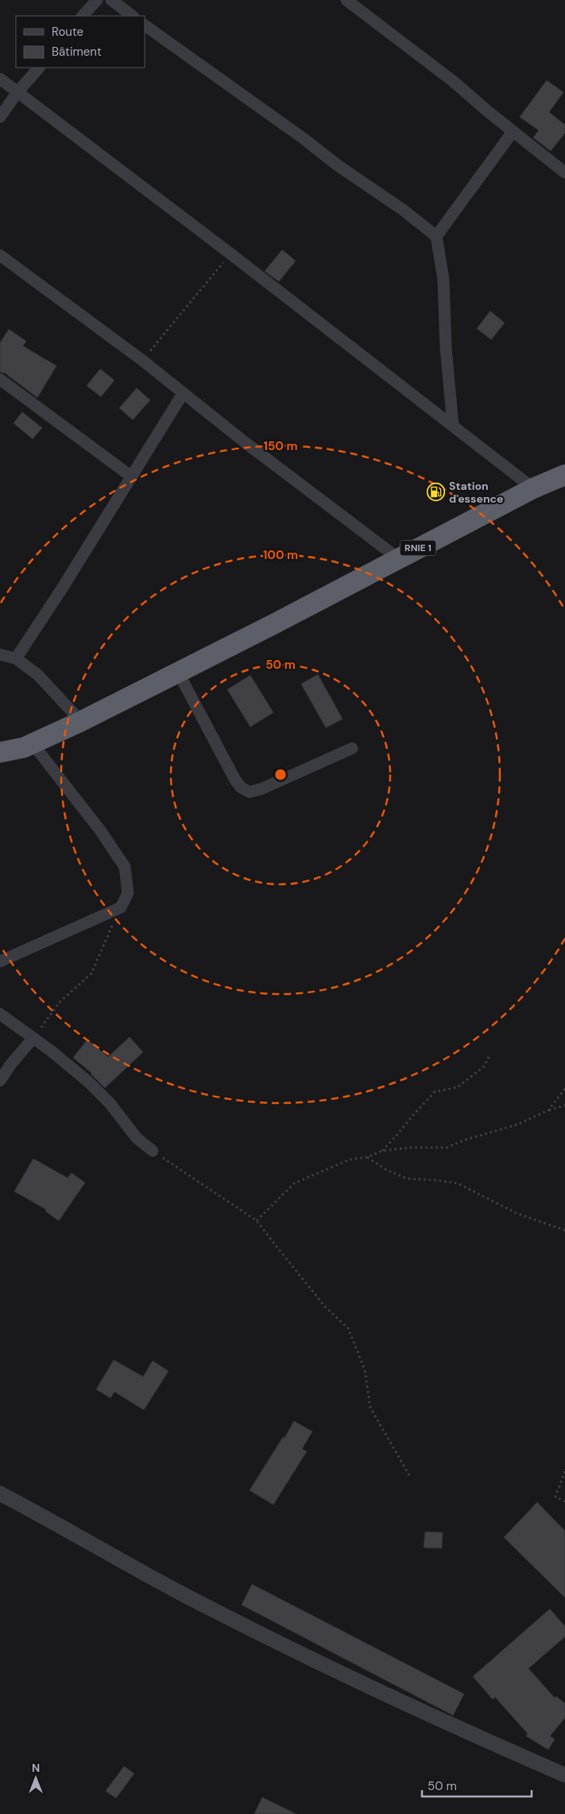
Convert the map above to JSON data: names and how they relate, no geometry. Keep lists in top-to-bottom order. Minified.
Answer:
{"streets":{"highway":["RNIE 1"]},"places":{"fuel station":["Station d'essence"]},"legend":["Route","Bâtiment"],"scale_bar":"50 m","north":"top","rings":["150 m","100 m","50 m"]}
